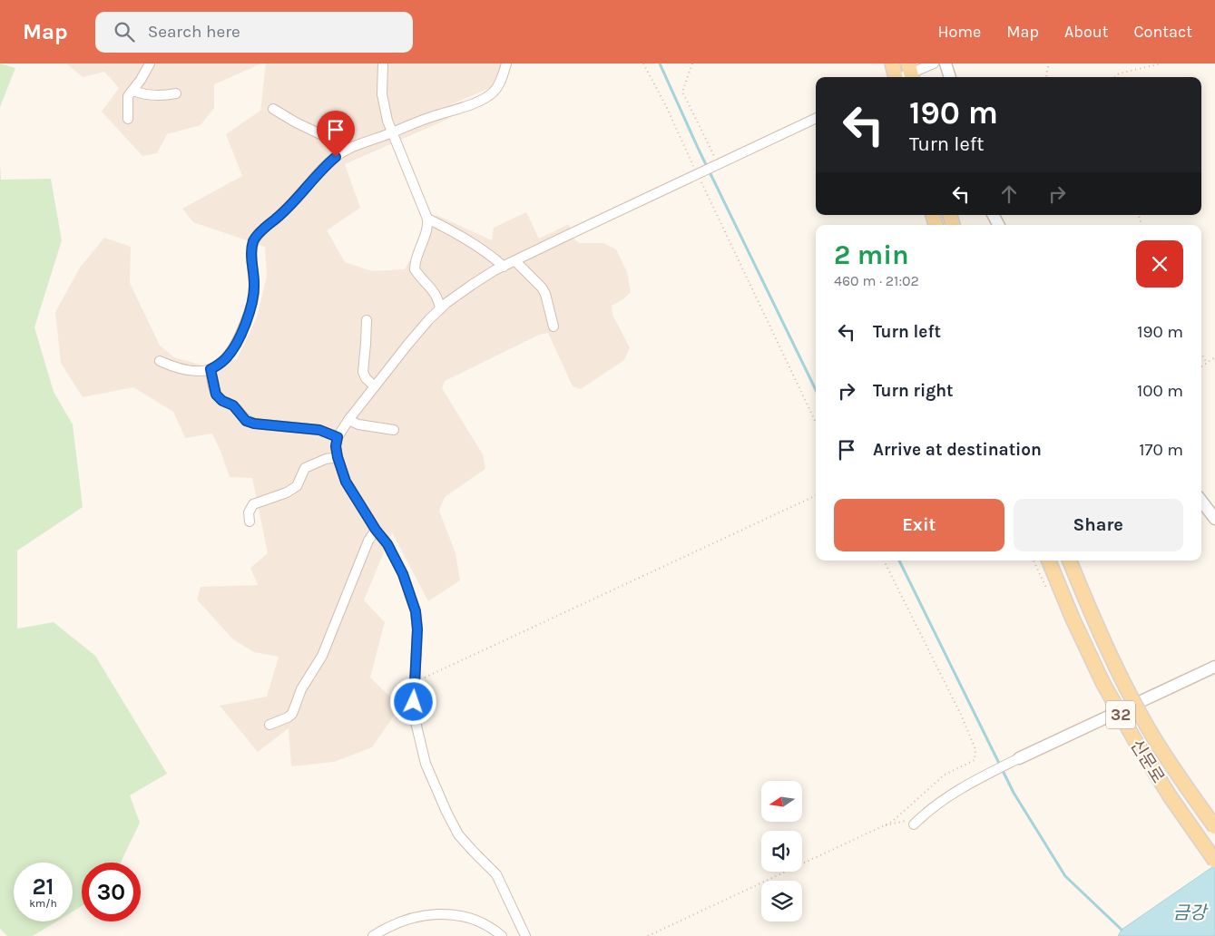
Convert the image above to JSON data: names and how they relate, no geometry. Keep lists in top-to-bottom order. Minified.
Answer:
{"streets":{"main road":["32","신문로"]},"water":["금강"],"north":"left","page":{"header":"Map","search":"Search here","nav":["Home","Map","About","Contact"],"turn":["190 m","Turn left"],"heading":["2 min","460 m · 21:02"],"list":[{"name":"Turn left","value":"190 m"},{"name":"Turn right","value":"100 m"},{"name":"Arrive at destination","value":"170 m"}],"buttons":["Exit","Share"],"speed":"21 km/h","limit":"30"}}
